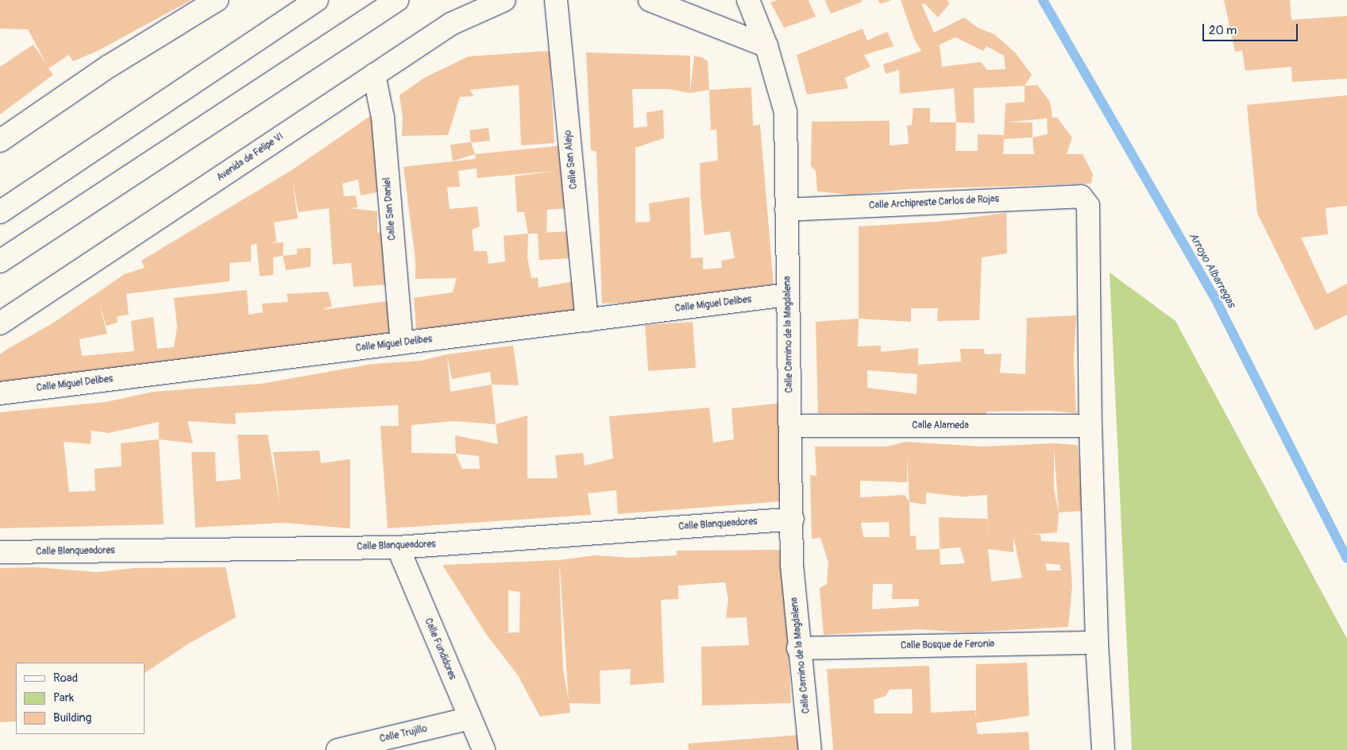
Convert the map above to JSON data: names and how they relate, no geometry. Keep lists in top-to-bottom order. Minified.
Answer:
{"streets":{"main road":["Avenida de Felipe VI","Calle San Alejo","Calle Archipreste Carlos de Rojas","Calle San Daniel","Calle Miguel Delibes","Calle Camino de la Magdalena","Calle Alameda","Calle Blanqueadores","Calle Bosque de Feronia","Calle Fundidores","Calle Trujillo"]},"crossings":[["Avenida de Felipe VI","Calle San Daniel"],["Calle San Alejo","Calle Miguel Delibes"],["Calle Archipreste Carlos de Rojas","Calle Camino de la Magdalena"],["Calle Archipreste Carlos de Rojas","Calle Alameda"],["Calle San Daniel","Calle Miguel Delibes"],["Calle Miguel Delibes","Calle Camino de la Magdalena"],["Calle Camino de la Magdalena","Calle Alameda"],["Calle Camino de la Magdalena","Calle Blanqueadores"],["Calle Camino de la Magdalena","Calle Bosque de Feronia"],["Calle Blanqueadores","Calle Fundidores"],["Calle Fundidores","Calle Trujillo"]],"water":["Arroyo Albarregas"],"legend":["Road","Park","Building"],"scale_bar":"20 m"}
